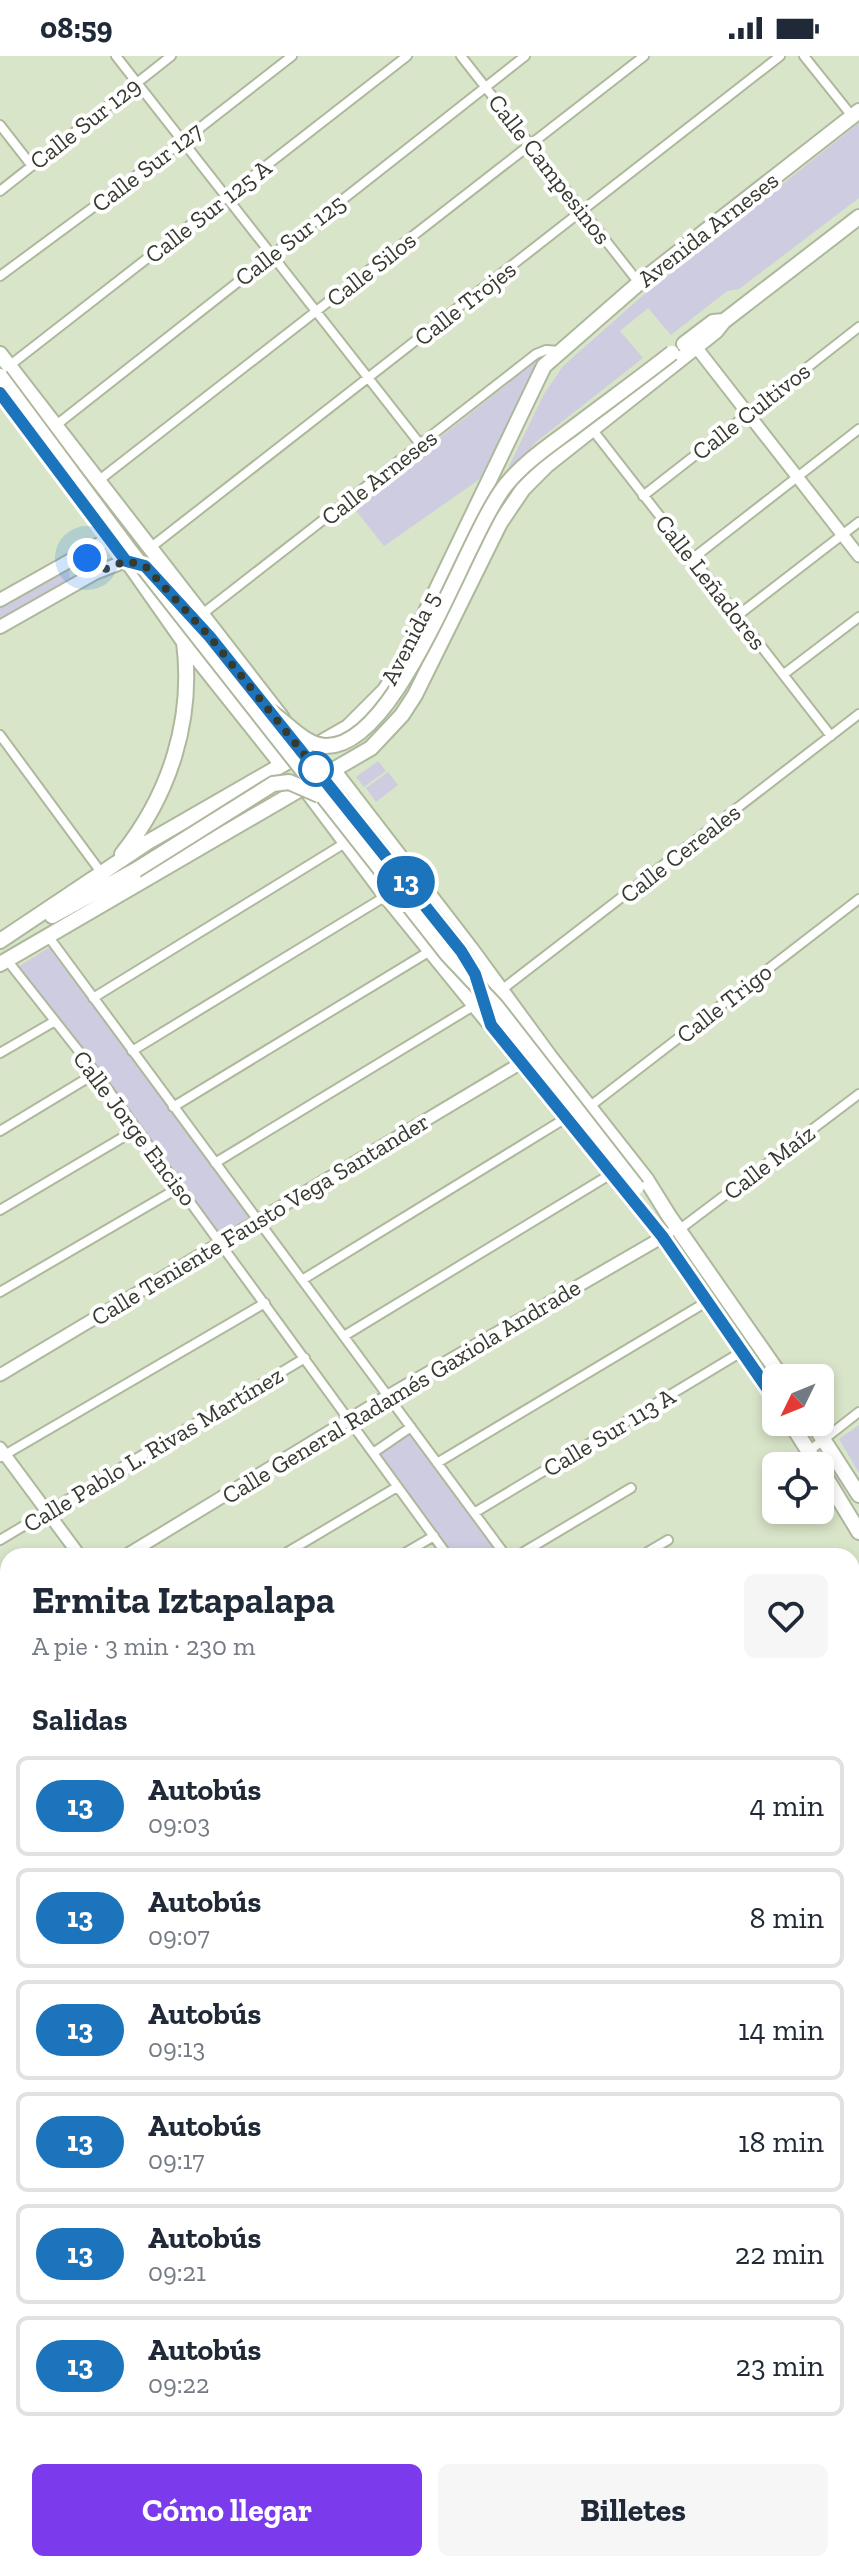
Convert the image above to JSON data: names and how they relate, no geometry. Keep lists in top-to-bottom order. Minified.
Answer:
{"streets":{"main road":["Avenida Arneses","Avenida 5"],"street":["Calle Sur 129","Calle Sur 127","Calle Campesinos","Calle Sur 125 A","Calle Sur 125","Calle Silos","Calle Trojes","Calle Cultivos","Calle Arneses","Calle Leñadores","Calle Cereales","Calle Trigo","Calle Jorge Enciso","Calle Maíz","Calle Teniente Fausto Vega Santander","Calle General Radamés Gaxiola Andrade","Calle Sur 113 A","Calle Pablo L. Rivas Martínez"]},"crossings":[["Calle Campesinos","Avenida Arneses"],["Calle Campesinos","Calle Sur 125"],["Calle Campesinos","Calle Silos"],["Calle Campesinos","Calle Trojes"],["Avenida Arneses","Calle Arneses"],["Avenida Arneses","Avenida 5"],["Calle Cultivos","Calle Leñadores"],["Calle Arneses","Avenida 5"],["Calle Leñadores","Avenida 5"],["Calle Leñadores","Calle Cereales"],["Avenida 5","Calle Jorge Enciso"],["Calle Jorge Enciso","Calle Teniente Fausto Vega Santander"],["Calle Jorge Enciso","Calle General Radamés Gaxiola Andrade"],["Calle Jorge Enciso","Calle Sur 113 A"],["Calle Jorge Enciso","Calle Pablo L. Rivas Martínez"],["Calle Maíz","Calle General Radamés Gaxiola Andrade"]],"lines":["bus line 13"],"north":"bottom left","page":{"status":"08:59","on_map":"13","heading":[["Ermita Iztapalapa","A pie · 3 min · 230 m"],"Salidas"],"list":[{"mark":"13","name":"Autobús","note":"09:03","value":"4 min"},{"mark":"13","name":"Autobús","note":"09:07","value":"8 min"},{"mark":"13","name":"Autobús","note":"09:13","value":"14 min"},{"mark":"13","name":"Autobús","note":"09:17","value":"18 min"},{"mark":"13","name":"Autobús","note":"09:21","value":"22 min"},{"mark":"13","name":"Autobús","note":"09:22","value":"23 min"}],"buttons":["Cómo llegar","Billetes"]}}
